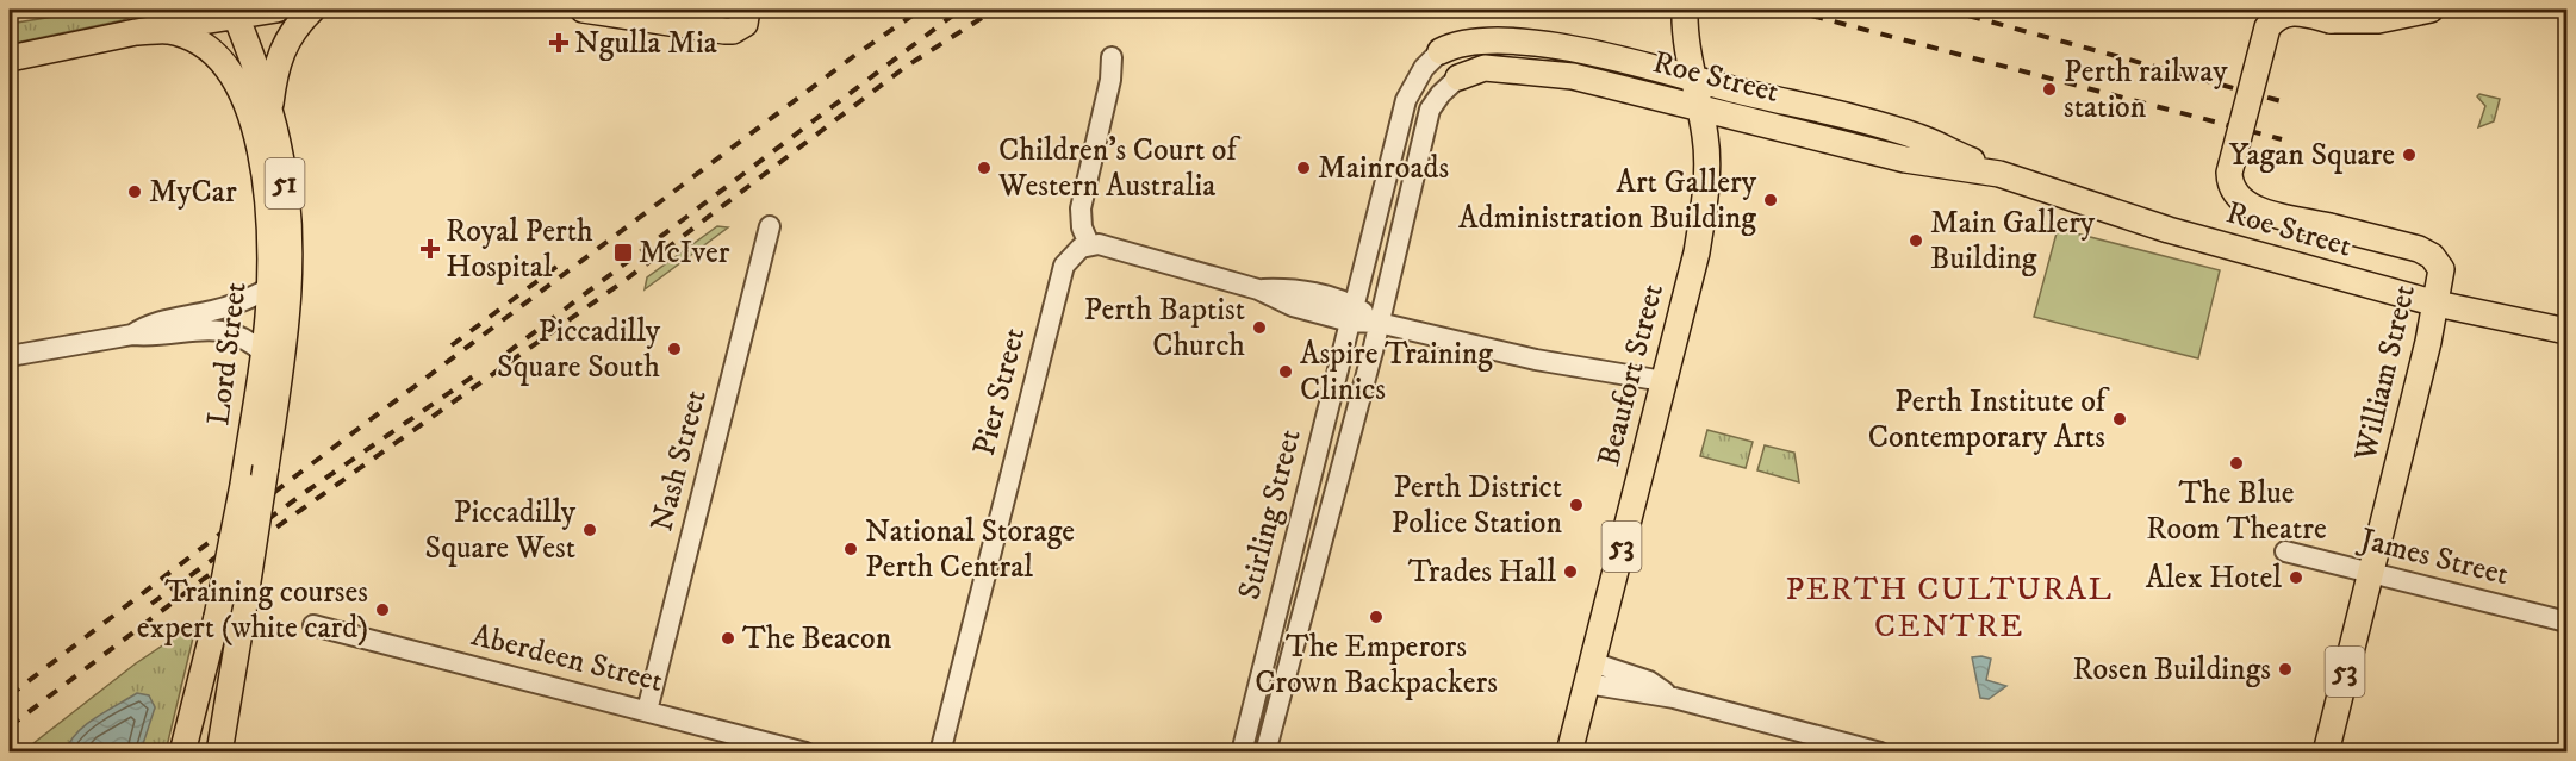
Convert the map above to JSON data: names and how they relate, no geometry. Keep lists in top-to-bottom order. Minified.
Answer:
{"streets":{"main road":["Roe Street","51","Lord Street","William Street","Beaufort Street","53"],"street":["Pier Street","Nash Street","Stirling Street","James Street","Aberdeen Street"]},"crossings":[["Roe Street","William Street"],["Roe Street","Beaufort Street"],["Roe Street","Stirling Street"],["51","Lord Street"],["William Street","James Street"],["Nash Street","Aberdeen Street"]],"districts":["PERTH CULTURAL CENTRE"],"places":{"health":["Ngulla Mia","Royal Perth Hospital"],"other":["Perth railway station","Yagan Square","Children's Court of Western Australia","Mainroads","MyCar","Art Gallery Administration Building","Main Gallery Building","Perth Baptist Church","Piccadilly Square South","Aspire Training Clinics","Perth Institute of Contemporary Arts","The Blue Room Theatre","Perth District Police Station","Piccadilly Square West","National Storage Perth Central","Trades Hall","Alex Hotel","Training courses expert (white card)","The Emperors Crown Backpackers","The Beacon","Rosen Buildings"],"transit":["McIver"]}}
